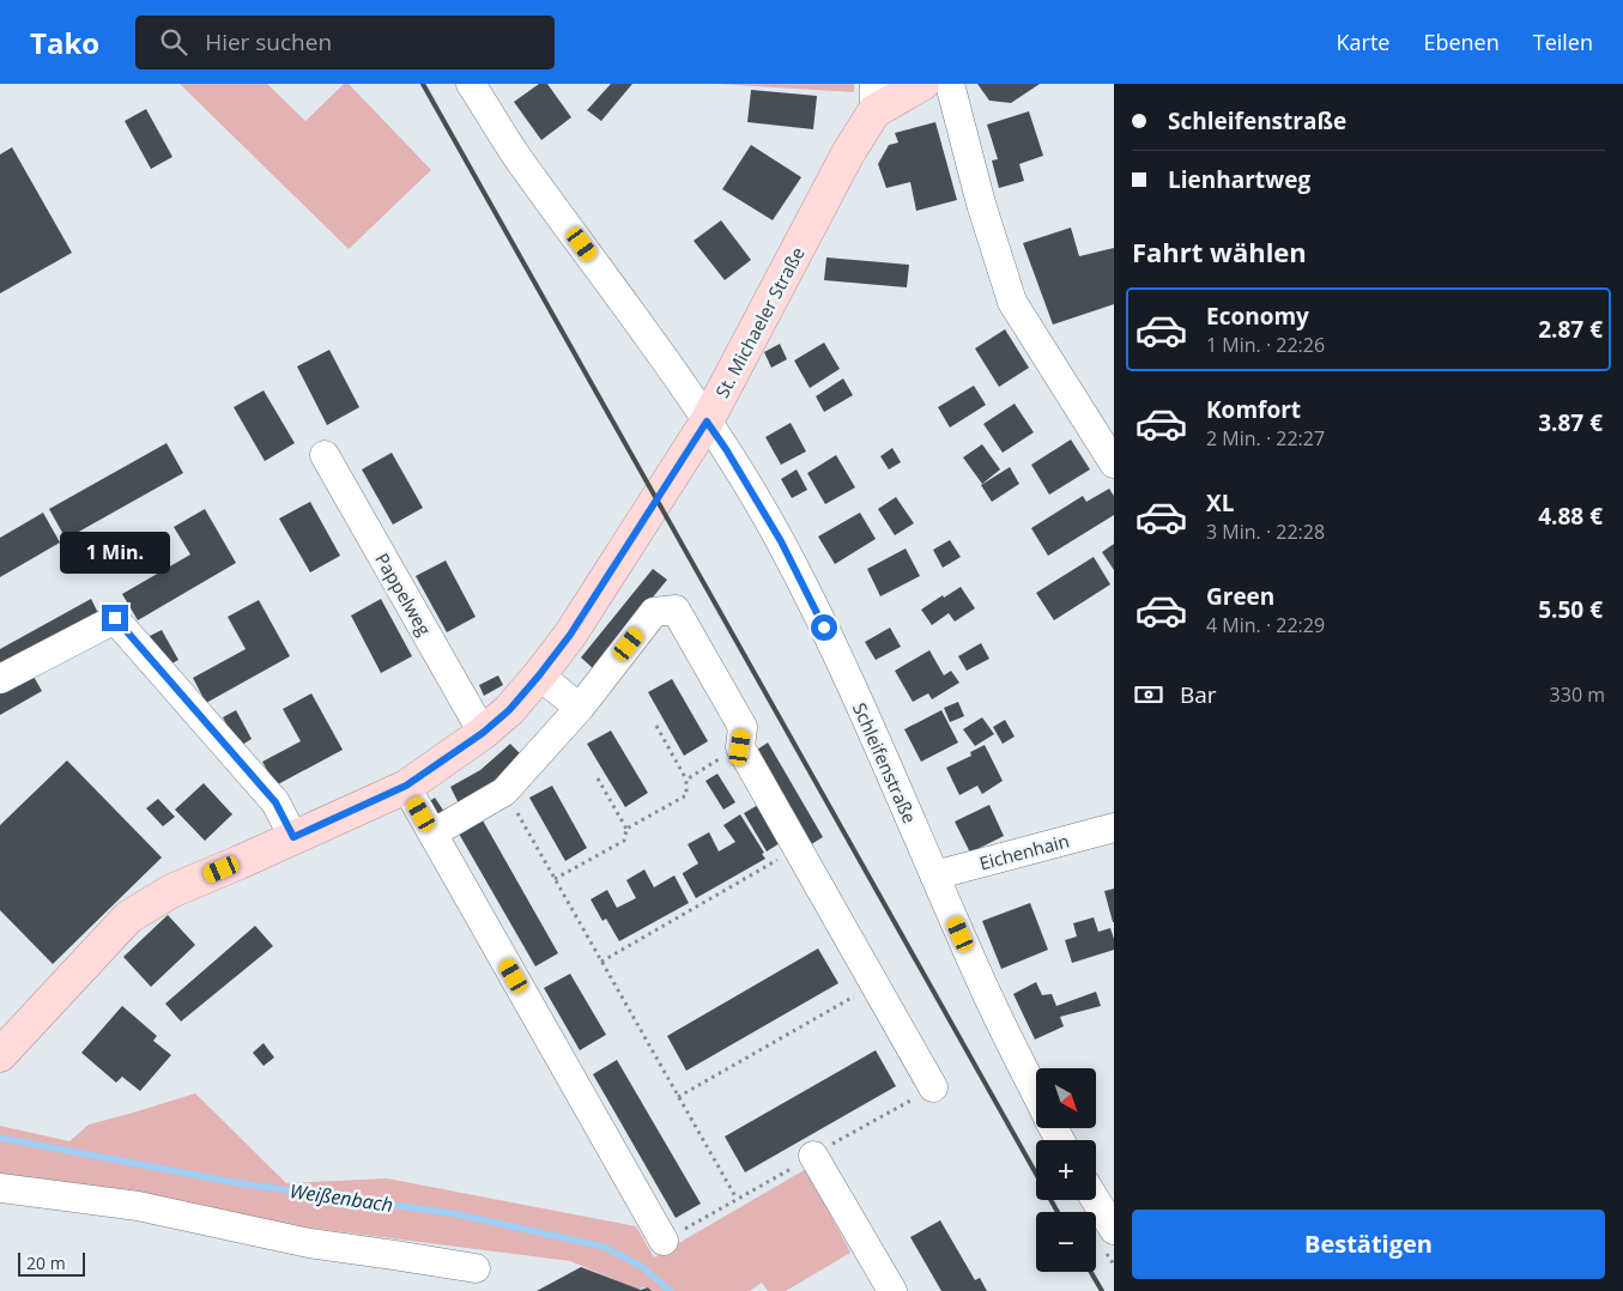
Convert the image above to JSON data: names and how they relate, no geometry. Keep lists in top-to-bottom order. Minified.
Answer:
{"streets":{"main road":["St. Michaeler Straße"],"street":["Pappelweg","Schleifenstraße","Eichenhain"]},"crossings":[["St. Michaeler Straße","Pappelweg"],["St. Michaeler Straße","Schleifenstraße"],["Schleifenstraße","Eichenhain"]],"water":["Weißenbach"],"scale_bar":"20 m","north":"bottom right","page":{"header":"Tako","search":"Hier suchen","nav":["Karte","Ebenen","Teilen"],"banner":["Schleifenstraße","Lienhartweg"],"heading":"Fahrt wählen","list":[{"name":"Economy","note":"1 Min. · 22:26","value":"2.87 €"},{"name":"Komfort","note":"2 Min. · 22:27","value":"3.87 €"},{"name":"XL","note":"3 Min. · 22:28","value":"4.88 €"},{"name":"Green","note":"4 Min. · 22:29","value":"5.50 €"}],"bubble":"1 Min.","pay":["Bar","330 m"],"map_buttons":["+","−"],"buttons":"Bestätigen","scale":"20 m"}}
